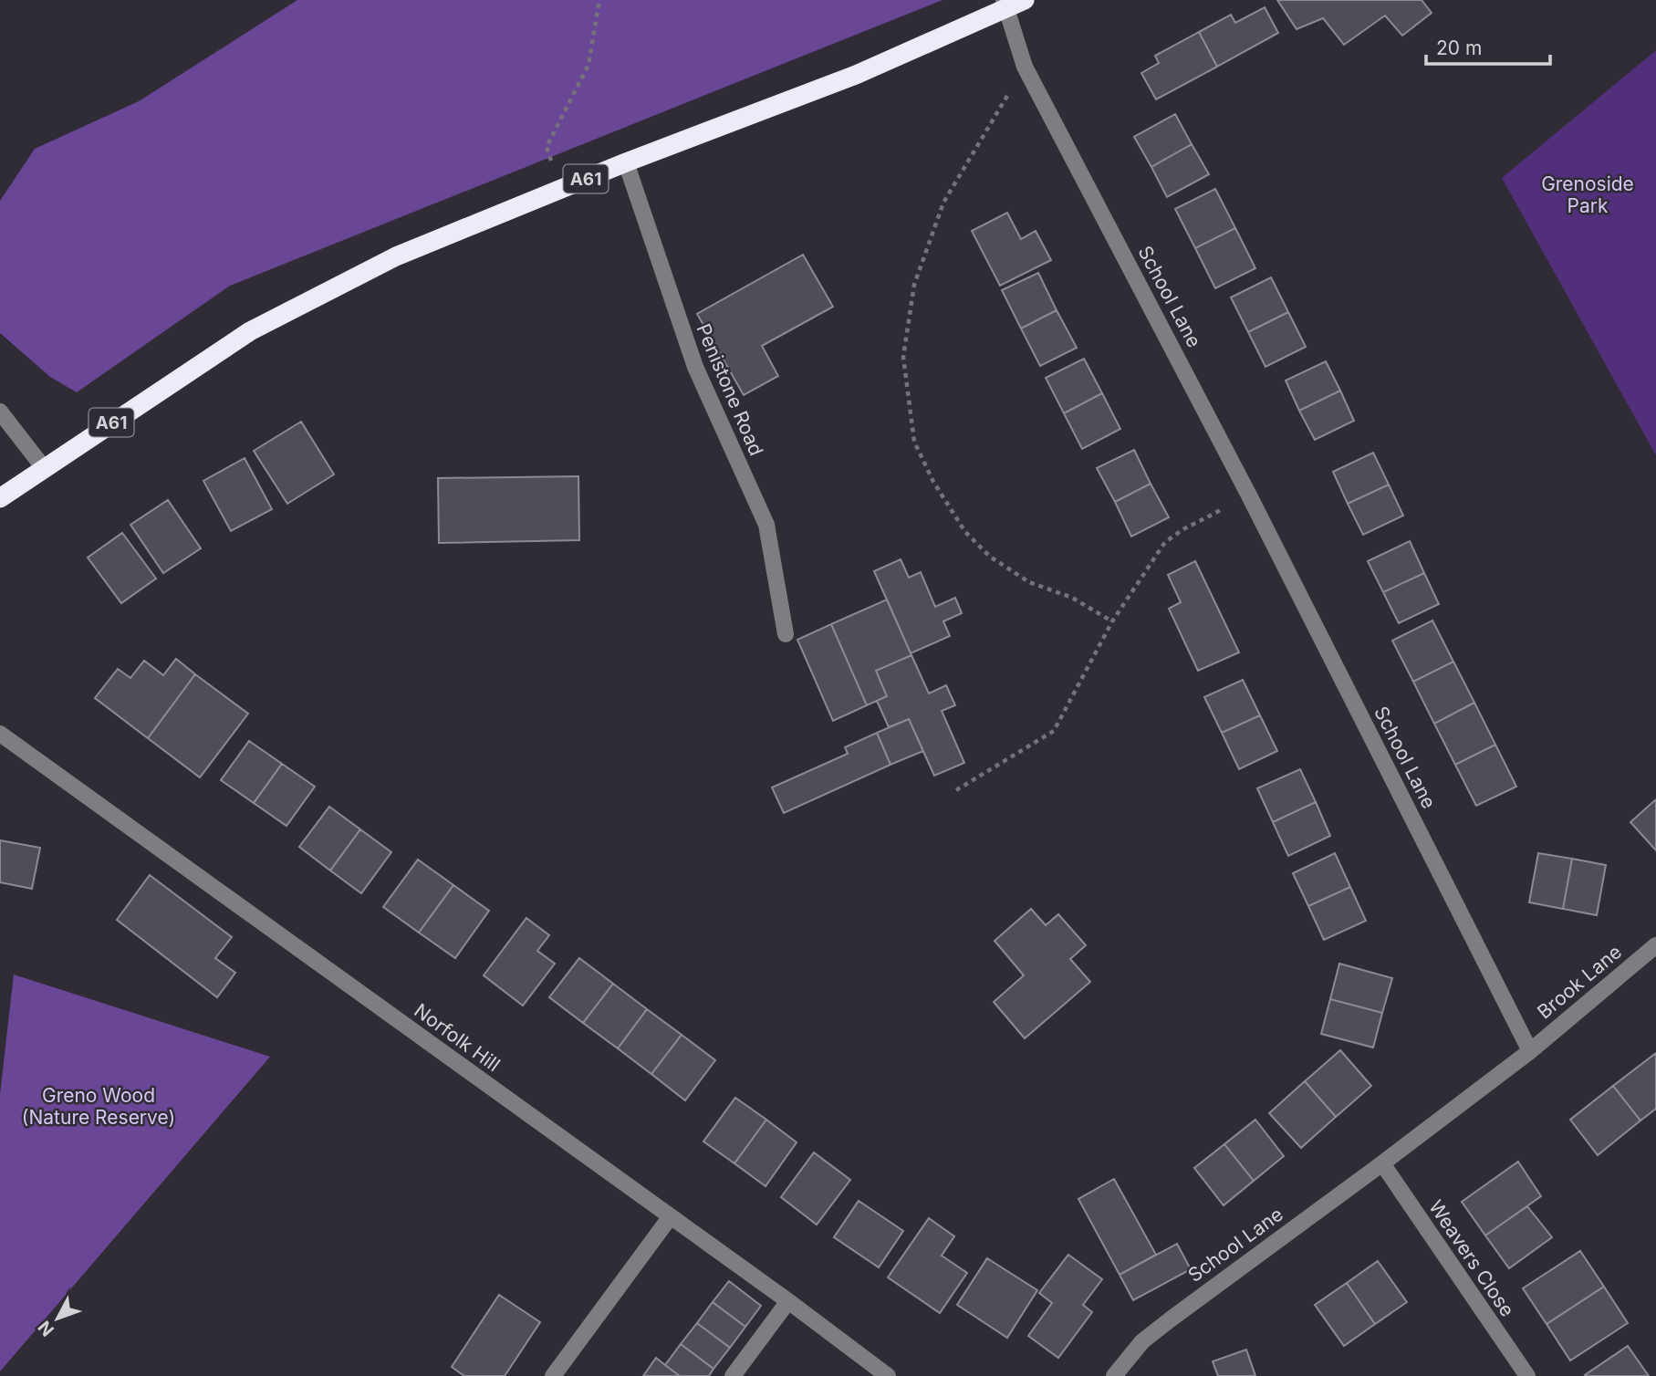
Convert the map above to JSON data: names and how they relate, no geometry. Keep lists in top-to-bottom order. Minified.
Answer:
{"streets":{"highway":["A61"],"street":["School Lane","Penistone Road","Brook Lane","Norfolk Hill","Weavers Close"]},"crossings":[["A61","School Lane"],["A61","Penistone Road"],["School Lane","Brook Lane"],["School Lane","Weavers Close"]],"parks":["Grenoside Park","Greno Wood (Nature Reserve)"],"scale_bar":"20 m","north":"bottom left"}
